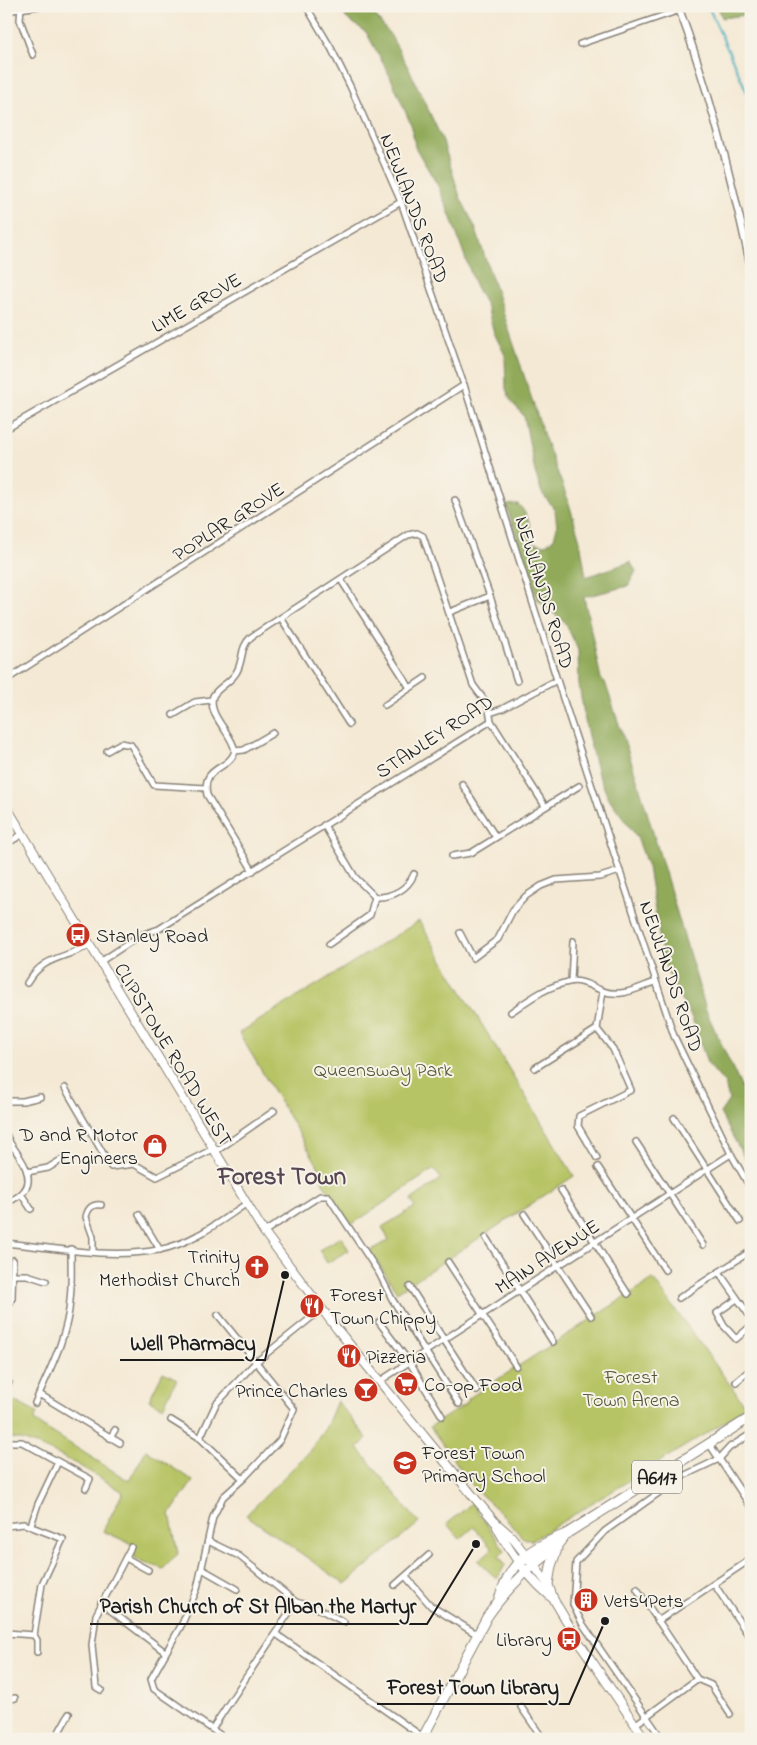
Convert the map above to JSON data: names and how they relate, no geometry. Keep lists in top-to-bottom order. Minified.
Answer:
{"streets":{"main road":["CLIPSTONE ROAD WEST","A6117"],"street":["NEWLANDS ROAD","LIME GROVE","POPLAR GROVE","STANLEY ROAD","MAIN AVENUE"]},"crossings":[["NEWLANDS ROAD","LIME GROVE"],["NEWLANDS ROAD","POPLAR GROVE"],["NEWLANDS ROAD","STANLEY ROAD"],["NEWLANDS ROAD","MAIN AVENUE"],["STANLEY ROAD","CLIPSTONE ROAD WEST"],["CLIPSTONE ROAD WEST","MAIN AVENUE"],["CLIPSTONE ROAD WEST","A6117"]],"districts":["Forest Town"],"parks":["Queensway Park","Forest Town Arena"],"places":{"bus stop":["Stanley Road","Library"],"shop":["D and R Motor Engineers"],"church":["Trinity Methodist Church"],"other":["Well Pharmacy","Parish Church of St Alban the Martyr","Forest Town Library"],"restaurant":["Forest Town Chippy","Pizzeria"],"supermarket":["Co-op Food"],"bar":["Prince Charles"],"school or university":["Forest Town Primary School"],"building":["Vets4Pets"]}}
